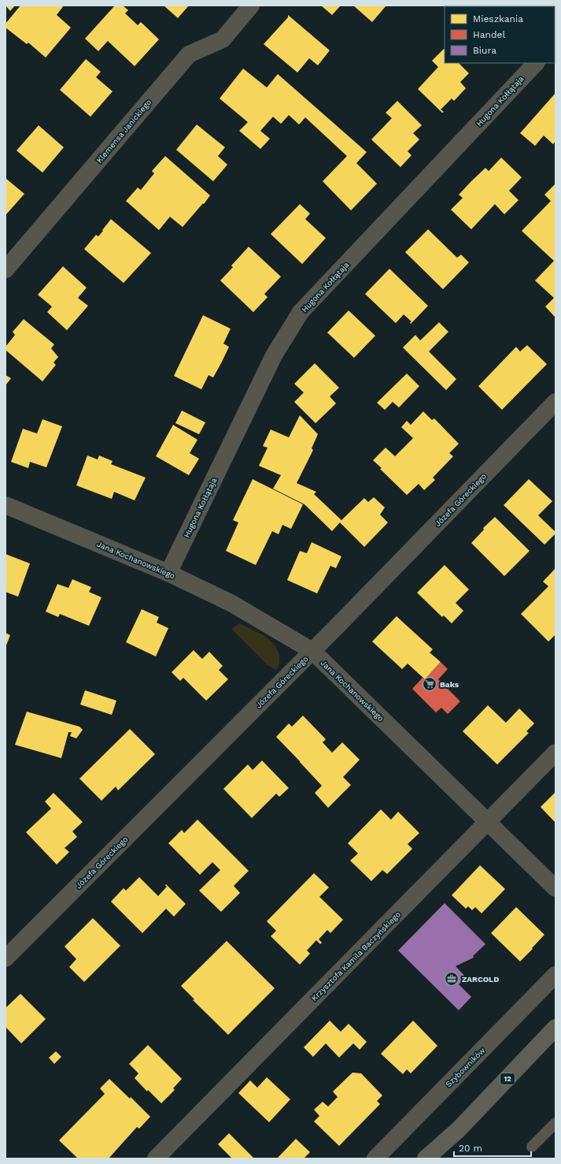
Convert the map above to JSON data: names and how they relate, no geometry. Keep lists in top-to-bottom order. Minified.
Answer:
{"streets":{"main road":["12"],"street":["Hugona Kołłątaja","Klemensa Janickiego","Józefa Góreckiego","Jana Kochanowskiego","Krzysztofa Kamila Baczyńskiego","Szybowników"]},"crossings":[["Hugona Kołłątaja","Jana Kochanowskiego"],["Józefa Góreckiego","Jana Kochanowskiego"],["Jana Kochanowskiego","Krzysztofa Kamila Baczyńskiego"]],"places":{"supermarket":["Baks"],"office":["ZARCOLD"]},"legend":["Mieszkania","Handel","Biura"],"scale_bar":"20 m"}
